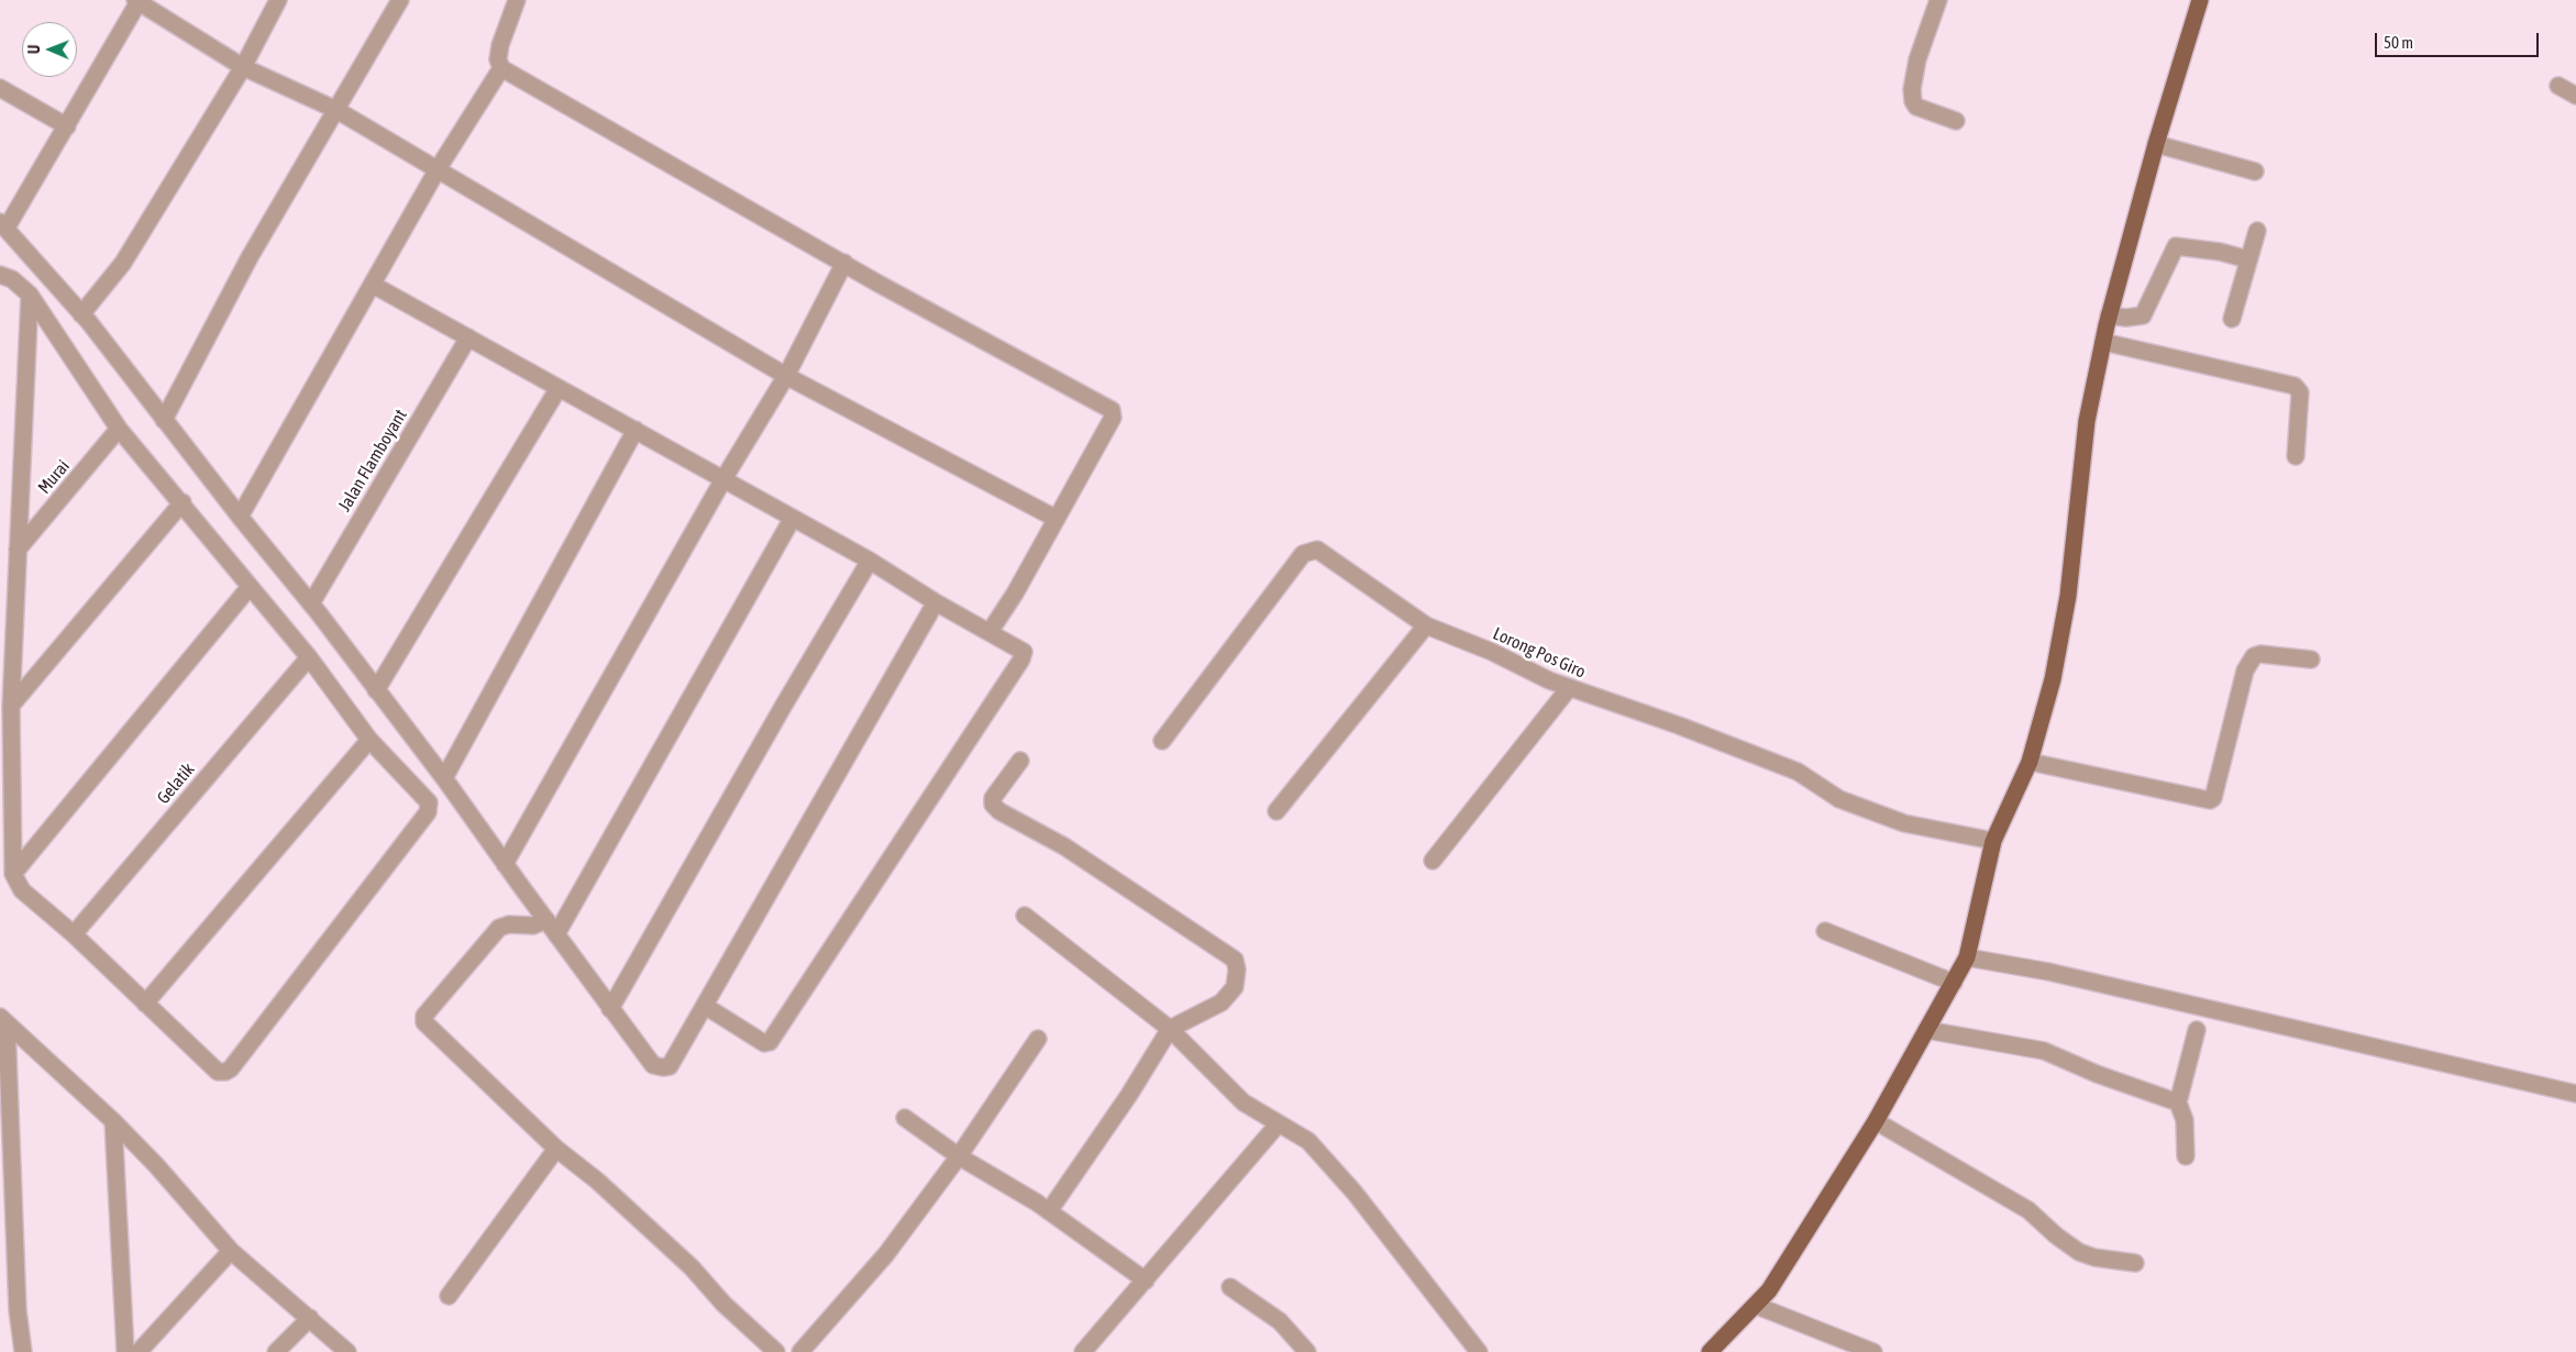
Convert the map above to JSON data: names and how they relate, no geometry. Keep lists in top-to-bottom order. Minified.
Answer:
{"streets":{"street":["Jalan Flamboyant","Murai","Lorong Pos Giro","Gelatik"]},"scale_bar":"50 m","north":"left"}
